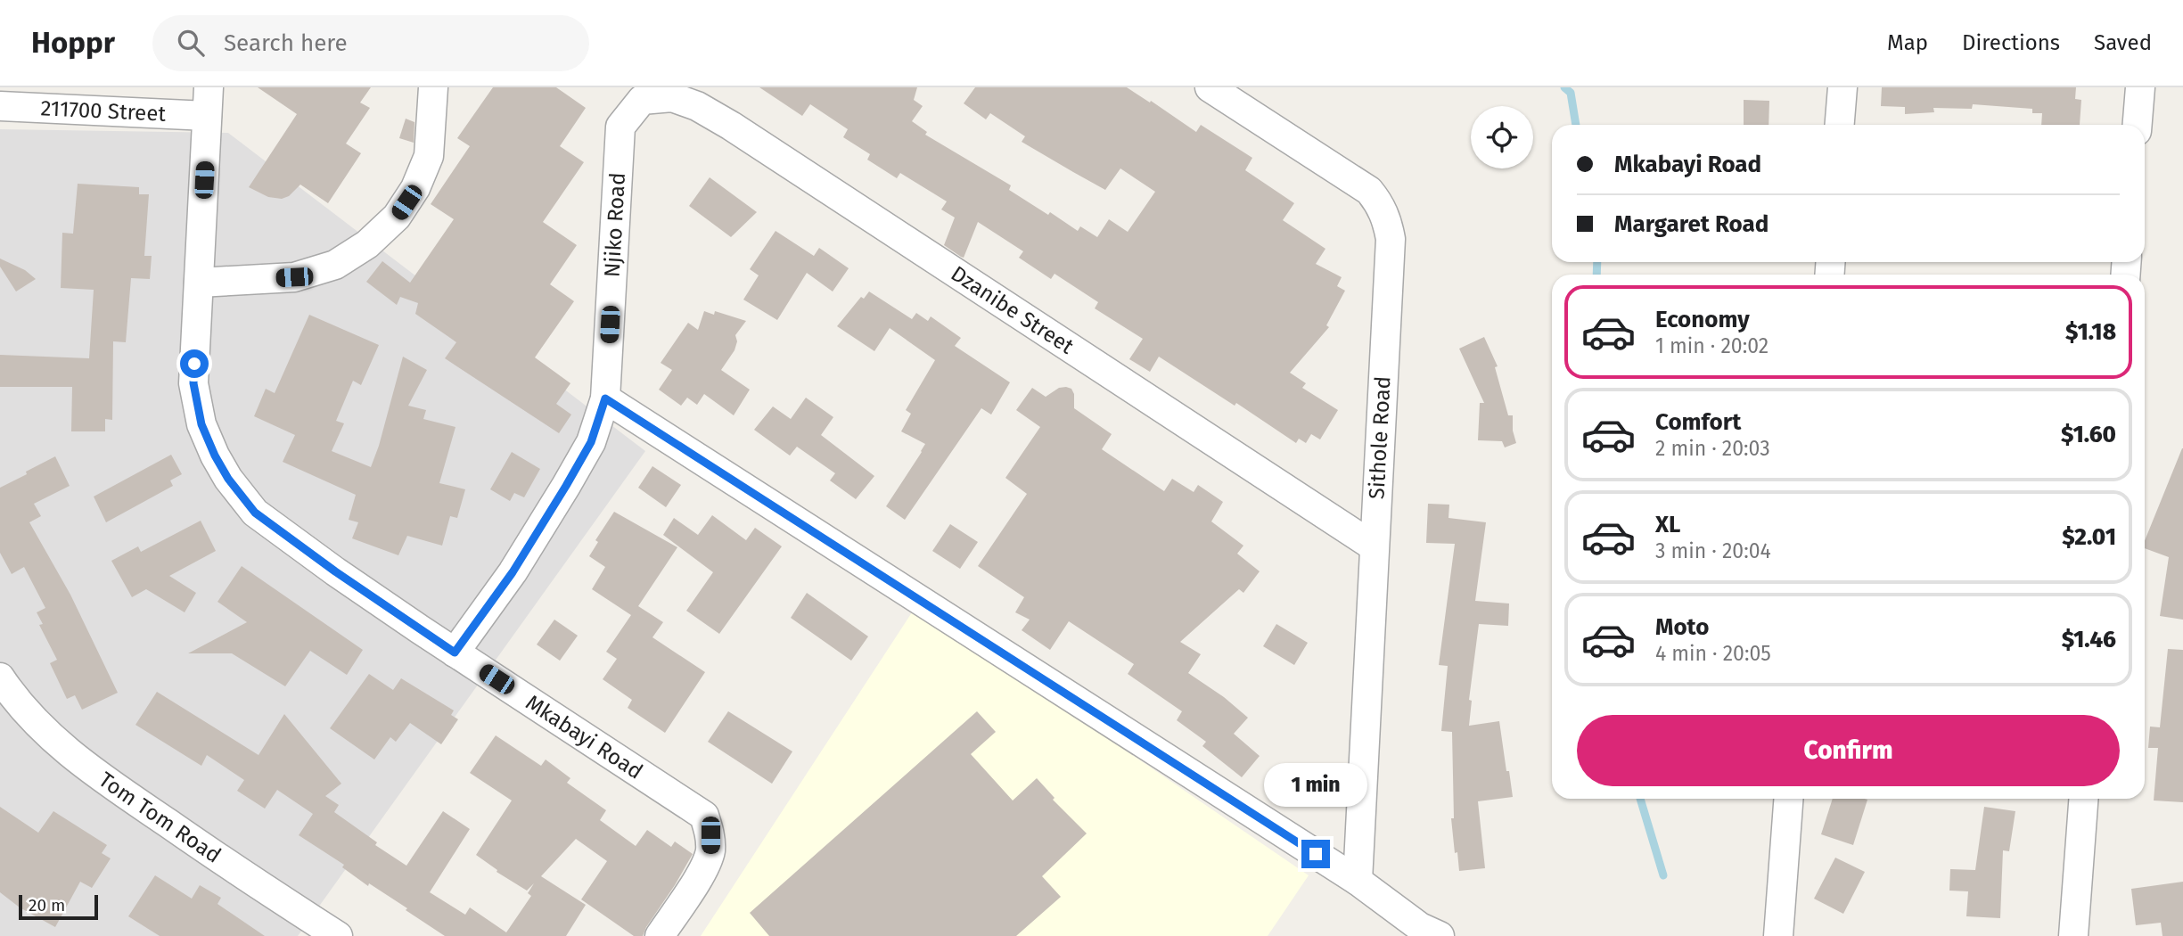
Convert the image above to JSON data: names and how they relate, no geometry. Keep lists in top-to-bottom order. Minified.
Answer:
{"streets":{"street":["211700 Street","Njiko Road","Dzanibe Street","Sithole Road","Mkabayi Road","Tom Tom Road"]},"crossings":[["211700 Street","Mkabayi Road"],["Njiko Road","Dzanibe Street"],["Njiko Road","Mkabayi Road"],["Dzanibe Street","Sithole Road"]],"scale_bar":"20 m","page":{"header":"Hoppr","search":"Search here","nav":["Map","Directions","Saved"],"banner":["Mkabayi Road","Margaret Road"],"list":[{"name":"Economy","note":"1 min · 20:02","value":"$1.18"},{"name":"Comfort","note":"2 min · 20:03","value":"$1.60"},{"name":"XL","note":"3 min · 20:04","value":"$2.01"},{"name":"Moto","note":"4 min · 20:05","value":"$1.46"}],"buttons":"Confirm","bubble":"1 min","scale":"20 m"}}
